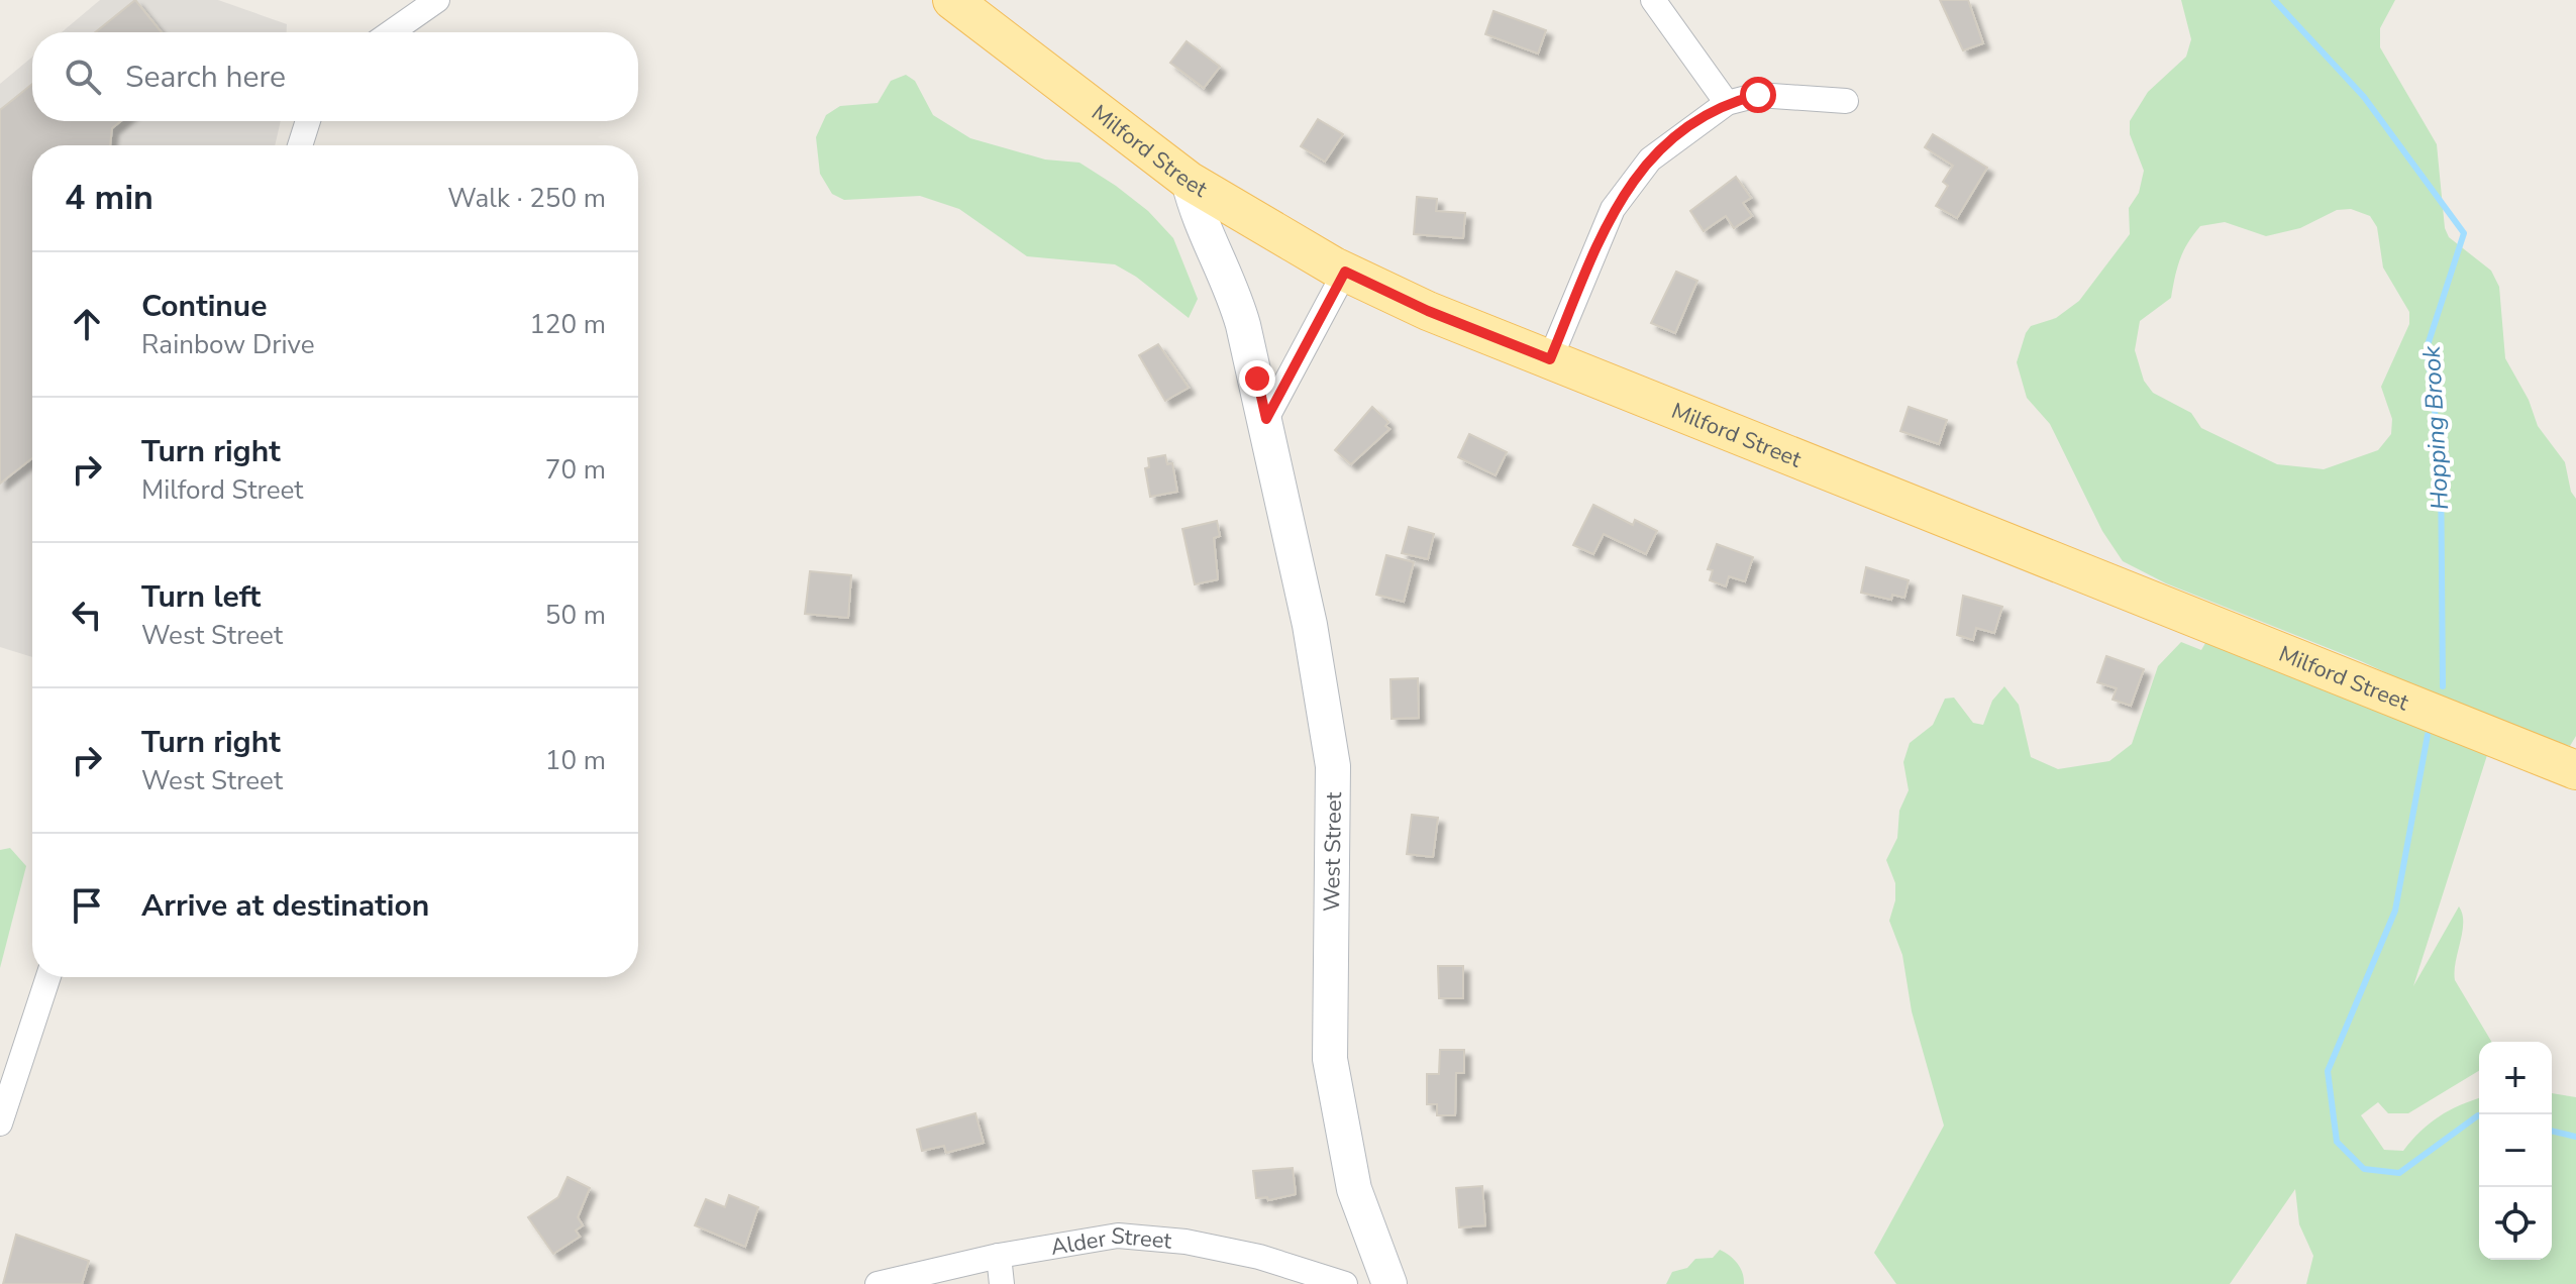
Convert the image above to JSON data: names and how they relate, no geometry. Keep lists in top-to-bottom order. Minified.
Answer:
{"streets":{"main road":["Milford Street"],"street":["West Street","Alder Street"]},"crossings":[["Milford Street","West Street"]],"water":["Hopping Brook"],"page":{"search":"Search here","heading":["4 min","Walk · 250 m"],"list":[["Continue","Rainbow Drive","120 m"],["Turn right","Milford Street","70 m"],["Turn left","West Street","50 m"],["Turn right","West Street","10 m"],"Arrive at destination"],"map_buttons":["+","−"]}}
